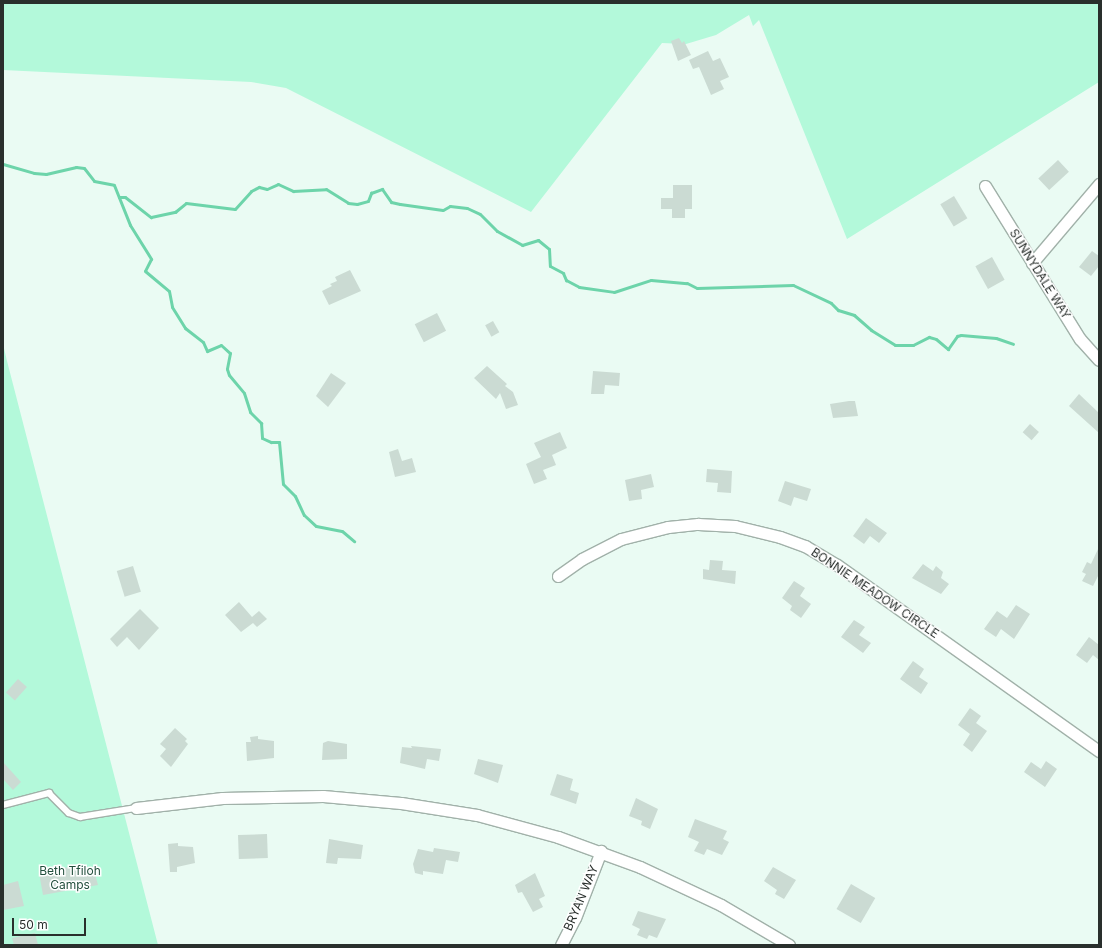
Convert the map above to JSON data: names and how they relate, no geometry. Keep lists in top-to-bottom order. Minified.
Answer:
{"streets":{"street":["SUNNYDALE WAY","BONNIE MEADOW CIRCLE","BRYAN WAY"]},"parks":["Beth Tfiloh Camps"],"scale_bar":"50 m"}
